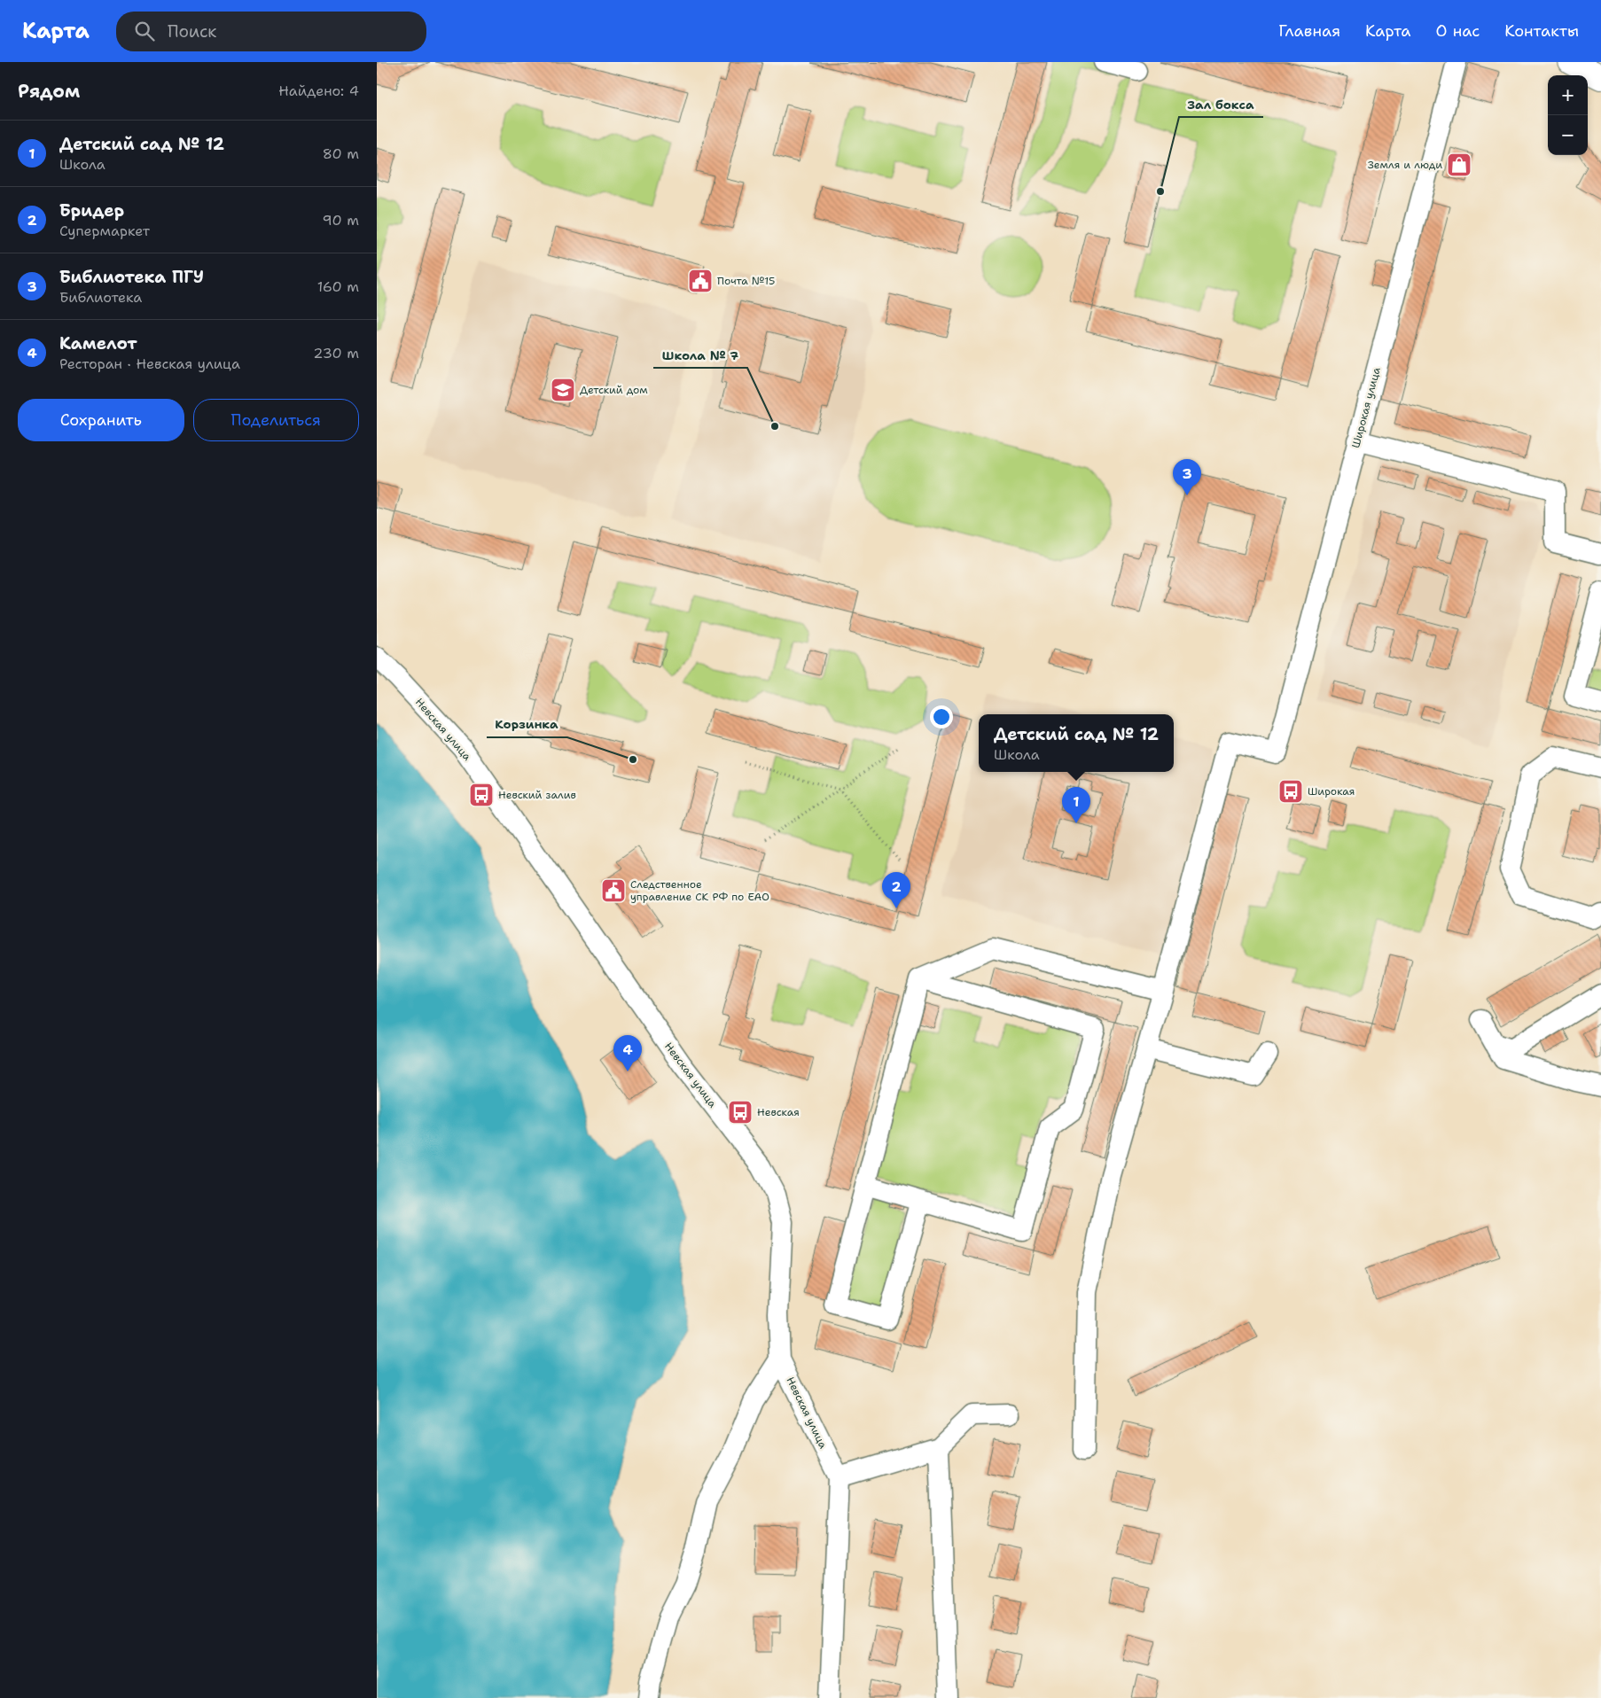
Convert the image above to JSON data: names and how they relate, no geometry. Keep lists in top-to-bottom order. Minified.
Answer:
{"streets":{"street":["Широкая улица","Невская улица"]},"places":{"shop":["Земля и люди"],"other":["Зал бокса","Школа № 7","Корзинка"],"public building":["Почта №15","Следственное управление СК РФ по ЕАО"],"school or university":["Детский дом"],"bus stop":["Широкая","Невский залив","Невская"]},"page":{"header":"Карта","search":"Поиск","nav":["Главная","Карта","О нас","Контакты"],"heading":["Рядом","Найдено: 4"],"map_buttons":["+","−"],"list":[{"mark":"1","name":"Детский сад № 12","note":"Школа","value":"80 m"},{"mark":"2","name":"Бридер","note":"Супермаркет","value":"90 m"},{"mark":"3","name":"Библиотека ПГУ","note":"Библиотека","value":"160 m"},{"mark":"4","name":"Камелот","note":"Ресторан · Невская улица","value":"230 m"}],"buttons":["Сохранить","Поделиться"],"pins":["3","1","2","4"],"popup":["Детский сад № 12","Школа"]}}
